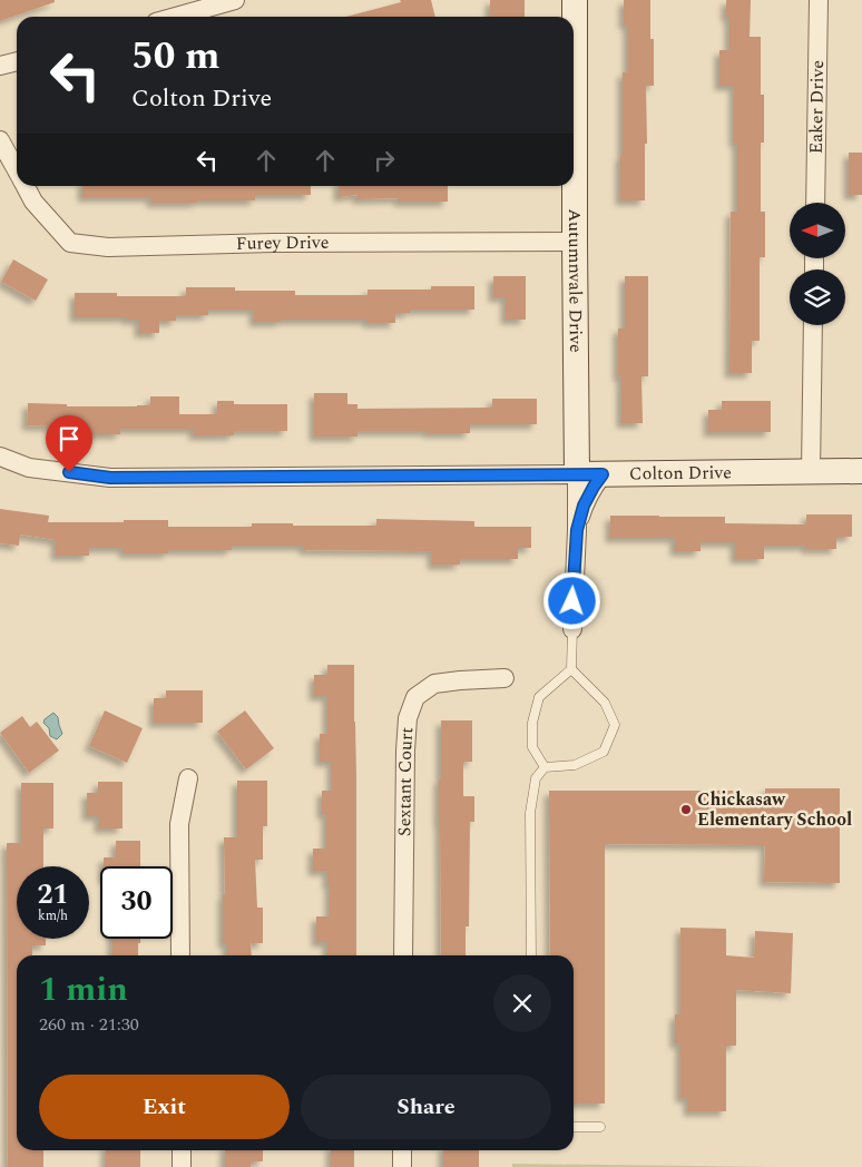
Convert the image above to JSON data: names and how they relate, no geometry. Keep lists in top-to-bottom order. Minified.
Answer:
{"streets":{"street":["Eaker Drive","Furey Drive","Autumnvale Drive","Colton Drive","Sextant Court"]},"crossings":[["Furey Drive","Autumnvale Drive"],["Autumnvale Drive","Colton Drive"]],"places":["Chickasaw Elementary School"],"north":"left","page":{"turn":["50 m","Colton Drive"],"speed":"21 km/h","limit":"30","heading":["1 min","260 m · 21:30"],"buttons":["Exit","Share"]}}
